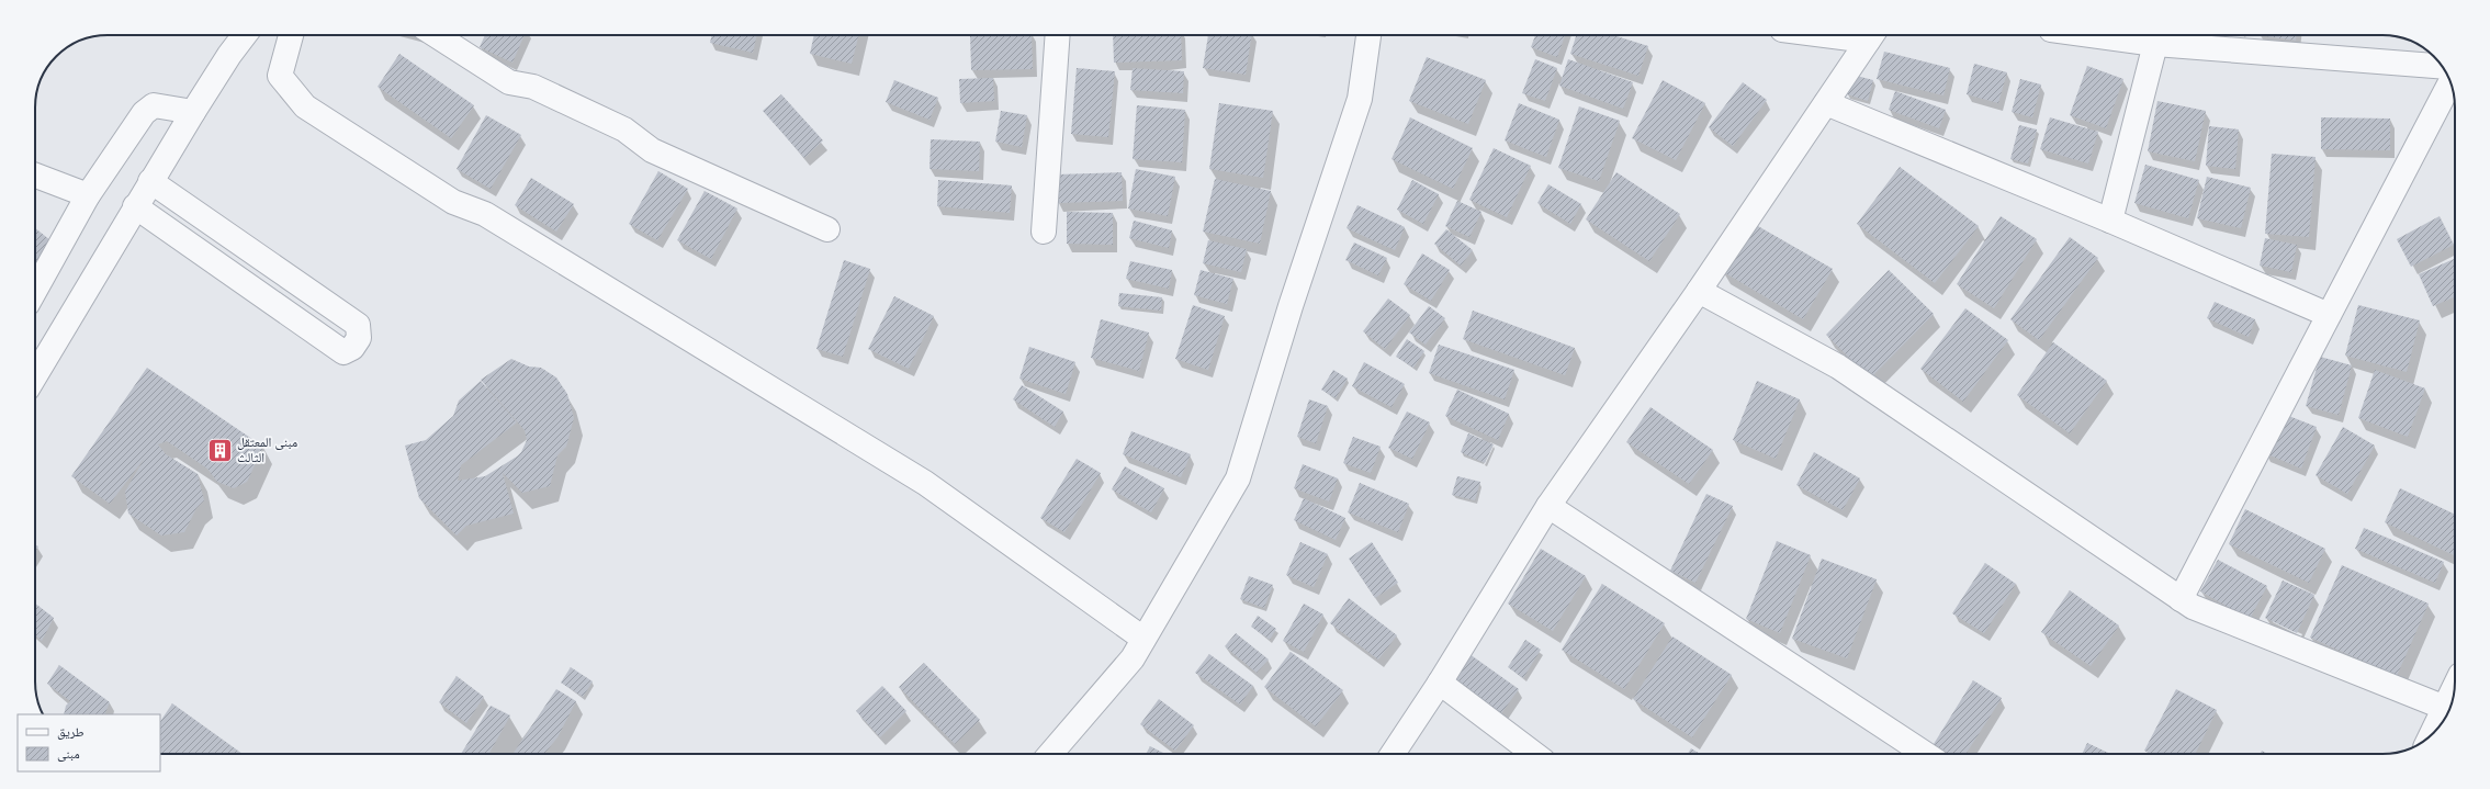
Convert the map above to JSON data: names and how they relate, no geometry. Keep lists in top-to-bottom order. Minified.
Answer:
{"places":{"building":["مبنى المعتقل الثالث"]},"legend":["طريق","مبنى"]}
